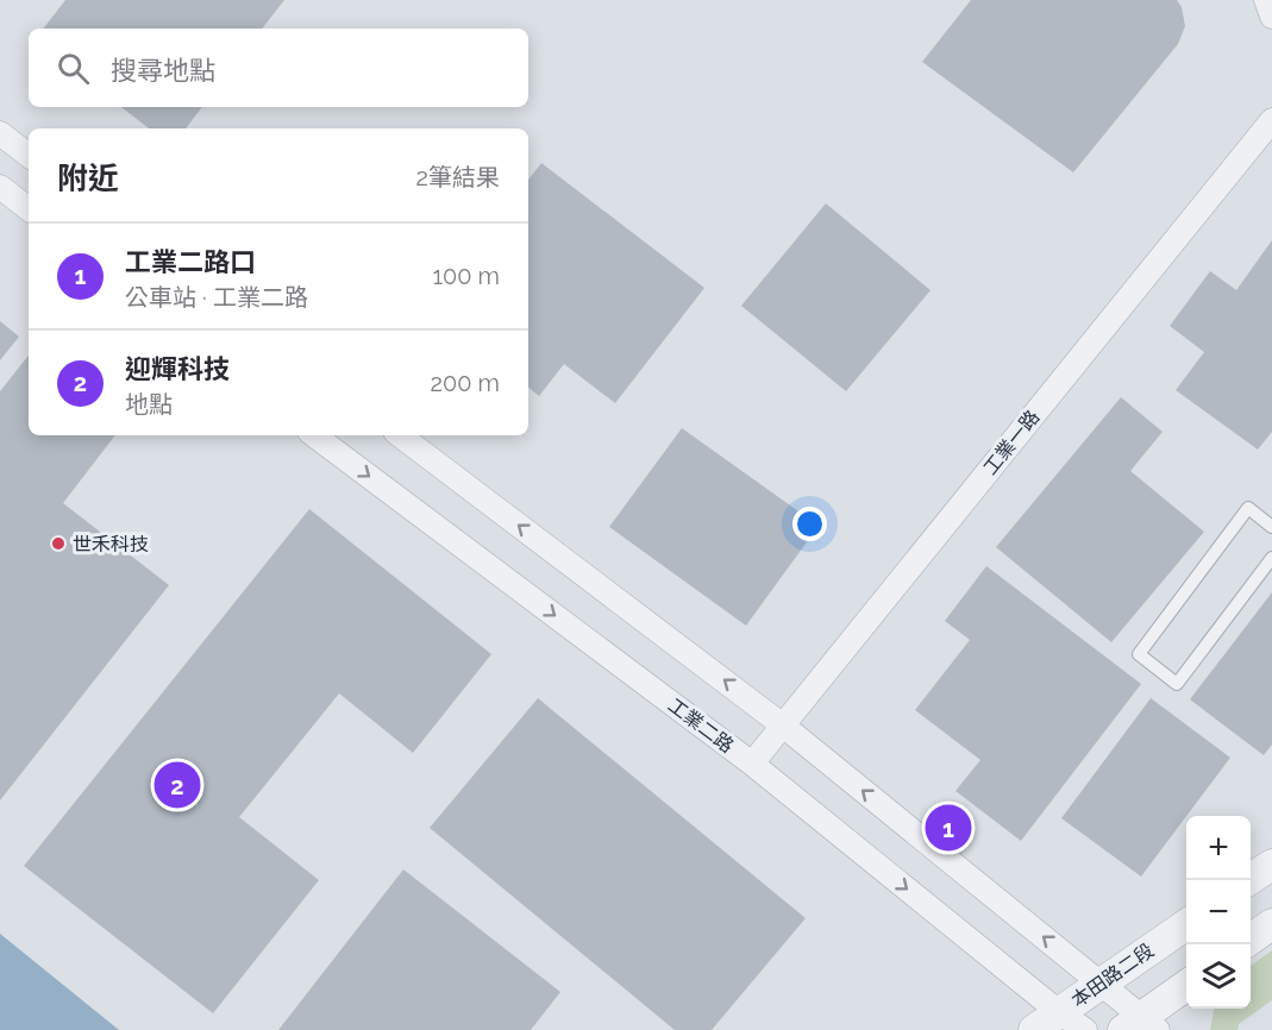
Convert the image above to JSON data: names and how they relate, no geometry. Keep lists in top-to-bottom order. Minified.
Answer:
{"streets":{"street":["工業一路","工業二路","本田路二段"]},"crossings":[["工業一路","工業二路"],["工業二路","本田路二段"]],"places":["世禾科技"],"page":{"search":"搜尋地點","heading":["附近","2筆結果"],"list":[{"mark":"1","name":"工業二路口","note":"公車站 · 工業二路","value":"100 m"},{"mark":"2","name":"迎輝科技","note":"地點","value":"200 m"}],"pins":["2","1"],"map_buttons":["+","−"]}}
